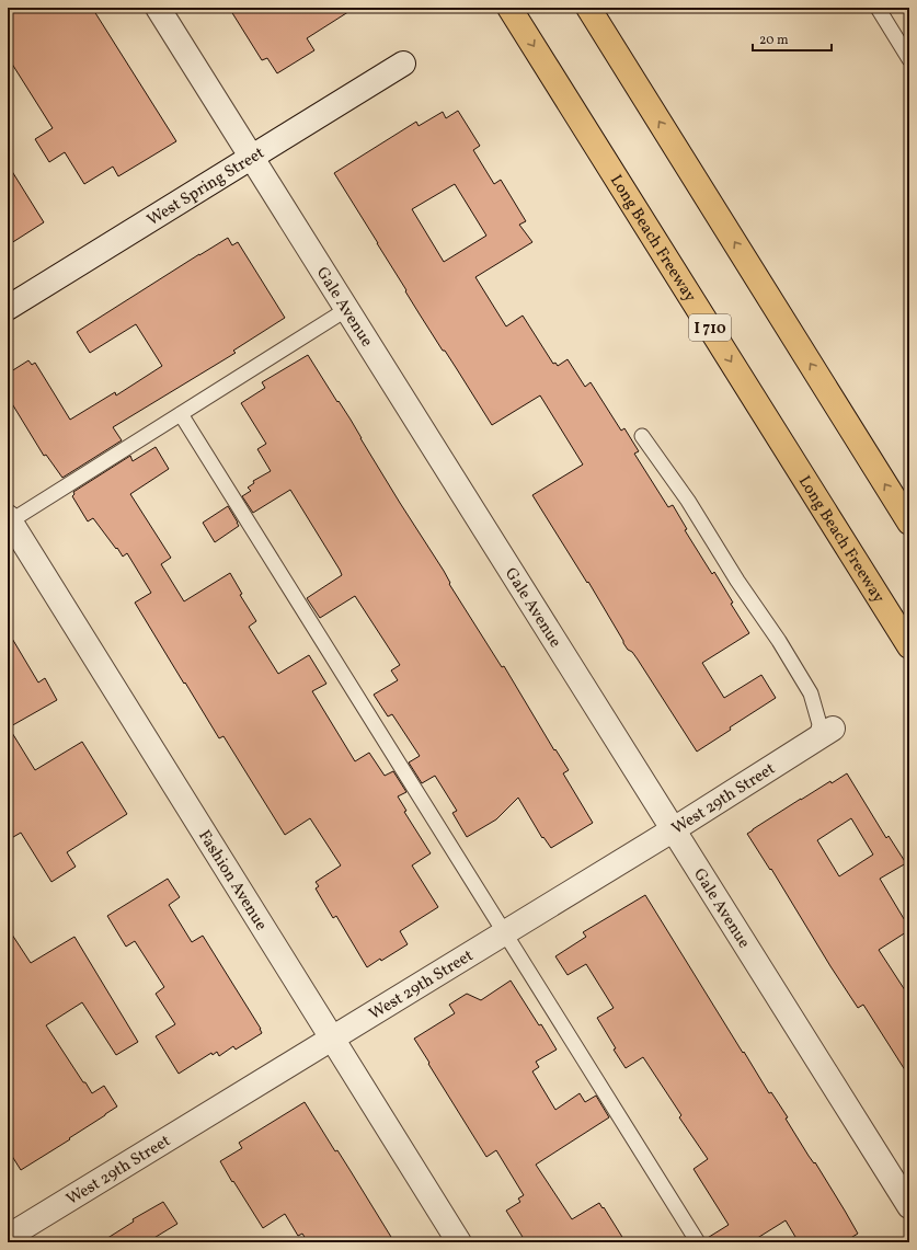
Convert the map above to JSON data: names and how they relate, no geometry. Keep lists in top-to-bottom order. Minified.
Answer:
{"streets":{"highway":["Long Beach Freeway","I 710"],"street":["West Spring Street","Gale Avenue","West 29th Street","Fashion Avenue"]},"crossings":[["West Spring Street","Gale Avenue"],["Gale Avenue","West 29th Street"],["West 29th Street","Fashion Avenue"]],"scale_bar":"20 m"}
